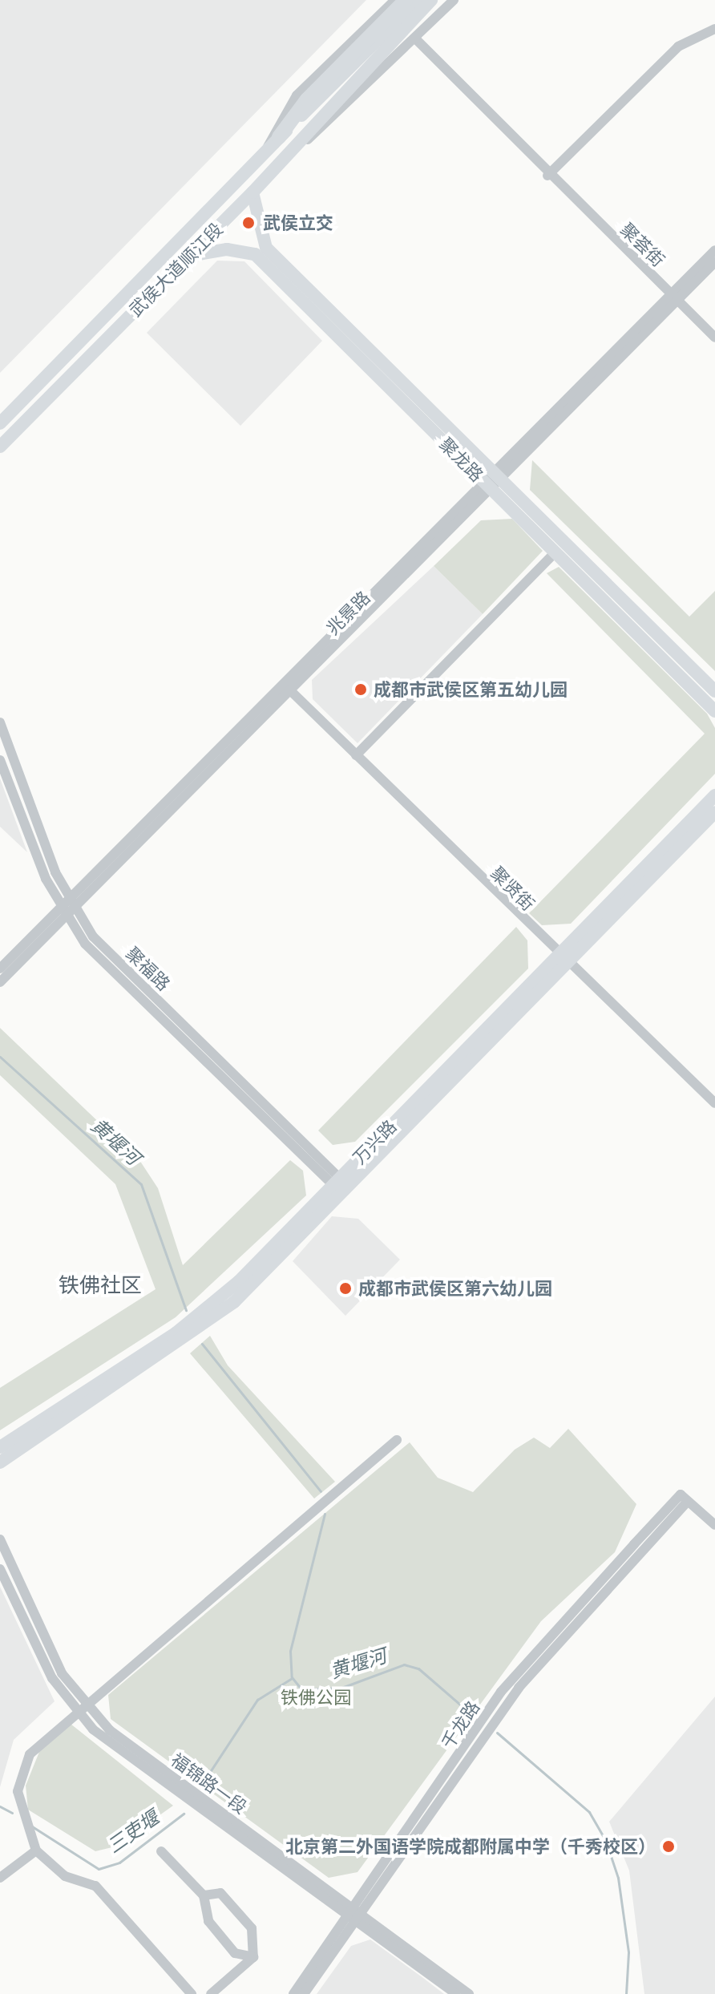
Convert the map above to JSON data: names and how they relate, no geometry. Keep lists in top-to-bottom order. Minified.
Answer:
{"streets":{"main road":["武侯大道顺江段","聚龙路","万兴路"],"street":["聚荟街","兆景路","聚贤街","聚福路","千龙路","福锦路一段"]},"crossings":[["聚荟街","兆景路"],["武侯大道顺江段","聚龙路"],["聚龙路","兆景路"],["兆景路","聚贤街"],["兆景路","聚福路"],["聚贤街","万兴路"],["聚福路","万兴路"],["千龙路","福锦路一段"]],"districts":["铁佛社区"],"water":["黄堰河","三吏堰"],"parks":["铁佛公园"],"places":["武侯立交","成都市武侯区第五幼儿园","成都市武侯区第六幼儿园","北京第二外国语学院成都附属中学（千秀校区）"]}
